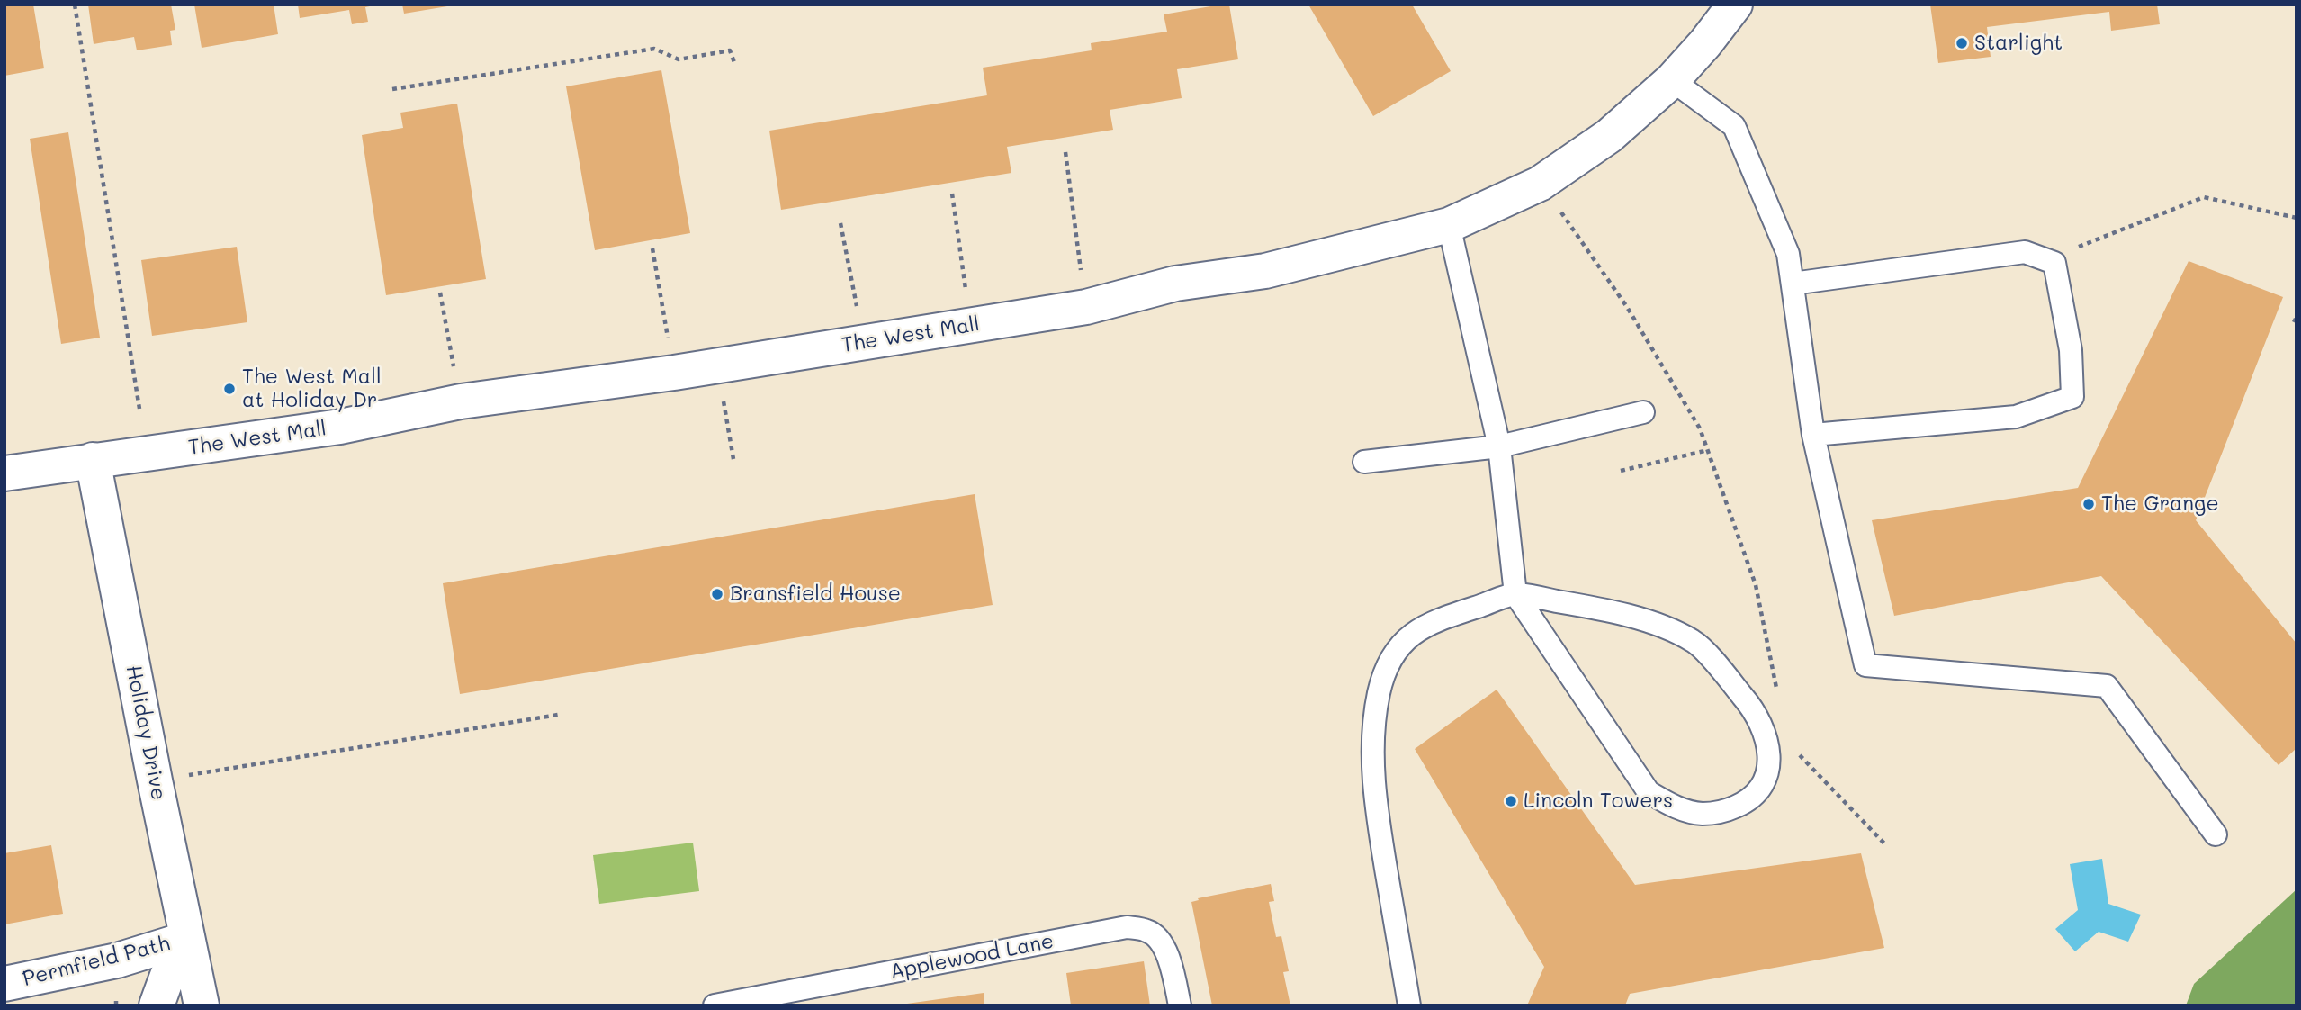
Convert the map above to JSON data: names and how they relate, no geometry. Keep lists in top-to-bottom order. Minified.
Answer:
{"streets":{"main road":["The West Mall","Holiday Drive","Permfield Path"],"lane":["Applewood Lane"]},"crossings":[["The West Mall","Holiday Drive"],["Holiday Drive","Permfield Path"]],"places":["Starlight","The West Mall at Holiday Dr","The Grange","Bransfield House","Lincoln Towers"]}
